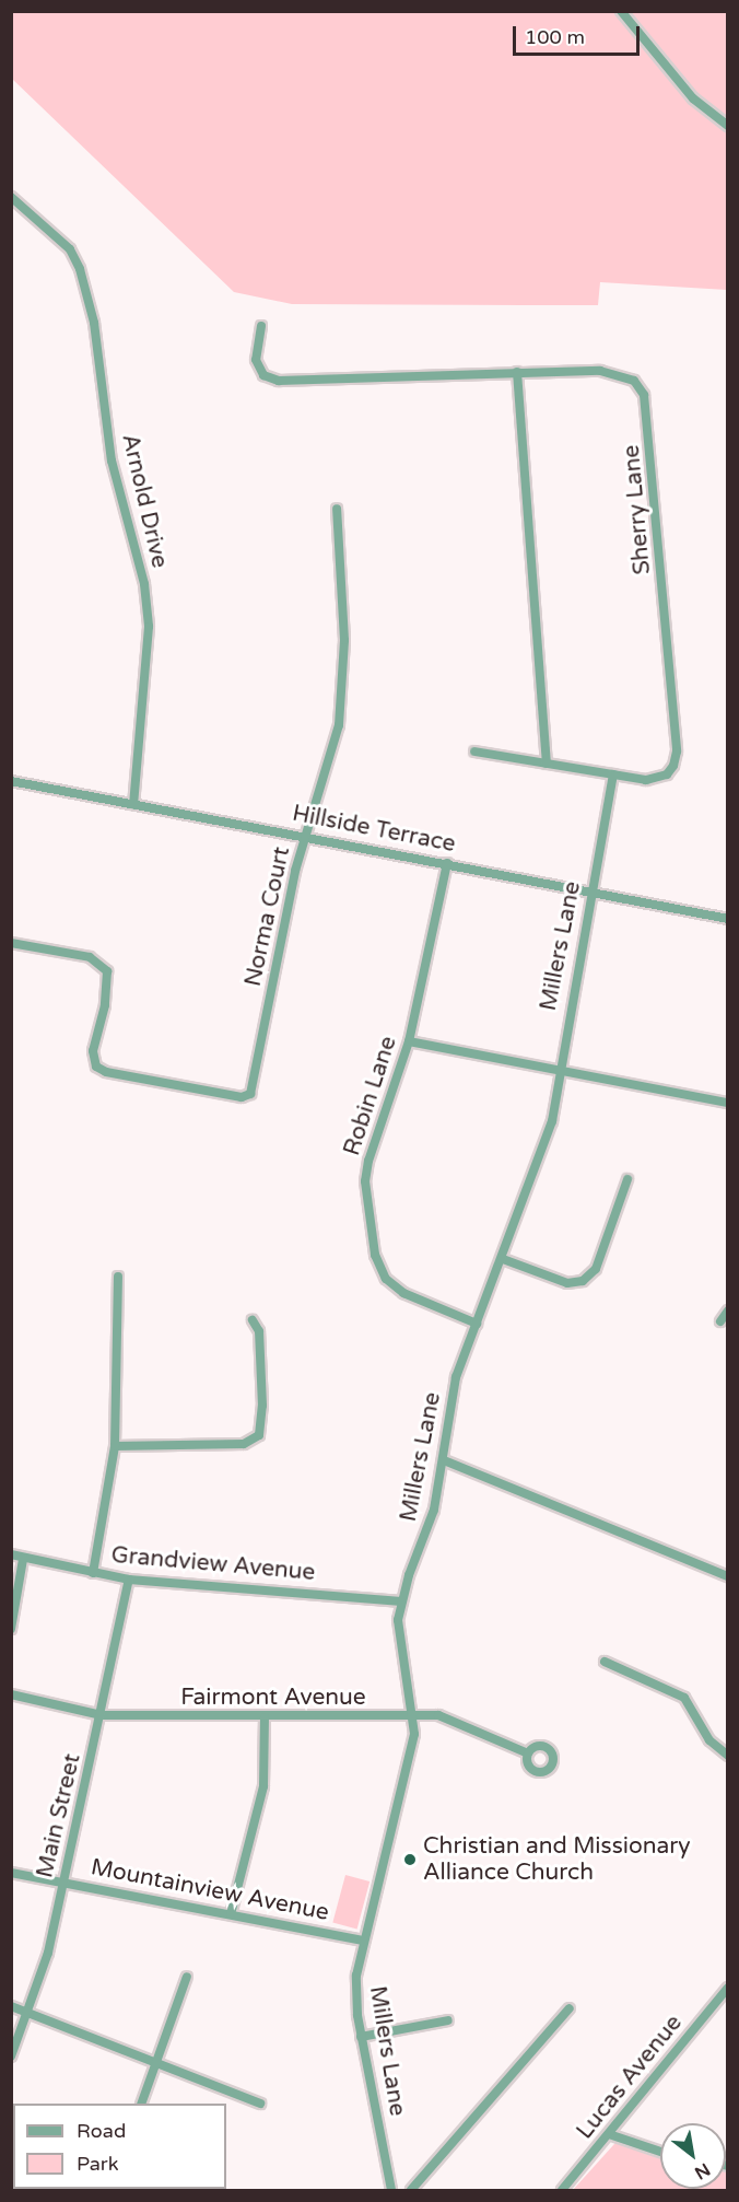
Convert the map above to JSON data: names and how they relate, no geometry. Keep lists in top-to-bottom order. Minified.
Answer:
{"streets":{"street":["Arnold Drive","Sherry Lane","Hillside Terrace","Norma Court","Millers Lane","Robin Lane","Grandview Avenue","Fairmont Avenue","Main Street","Mountainview Avenue","Lucas Avenue"]},"crossings":[["Arnold Drive","Hillside Terrace"],["Sherry Lane","Millers Lane"],["Hillside Terrace","Norma Court"],["Hillside Terrace","Millers Lane"],["Hillside Terrace","Robin Lane"],["Millers Lane","Robin Lane"],["Millers Lane","Grandview Avenue"],["Millers Lane","Fairmont Avenue"],["Millers Lane","Mountainview Avenue"],["Grandview Avenue","Main Street"],["Fairmont Avenue","Main Street"],["Main Street","Mountainview Avenue"]],"places":["Christian and Missionary Alliance Church"],"legend":["Road","Park"],"scale_bar":"100 m","north":"bottom right"}
